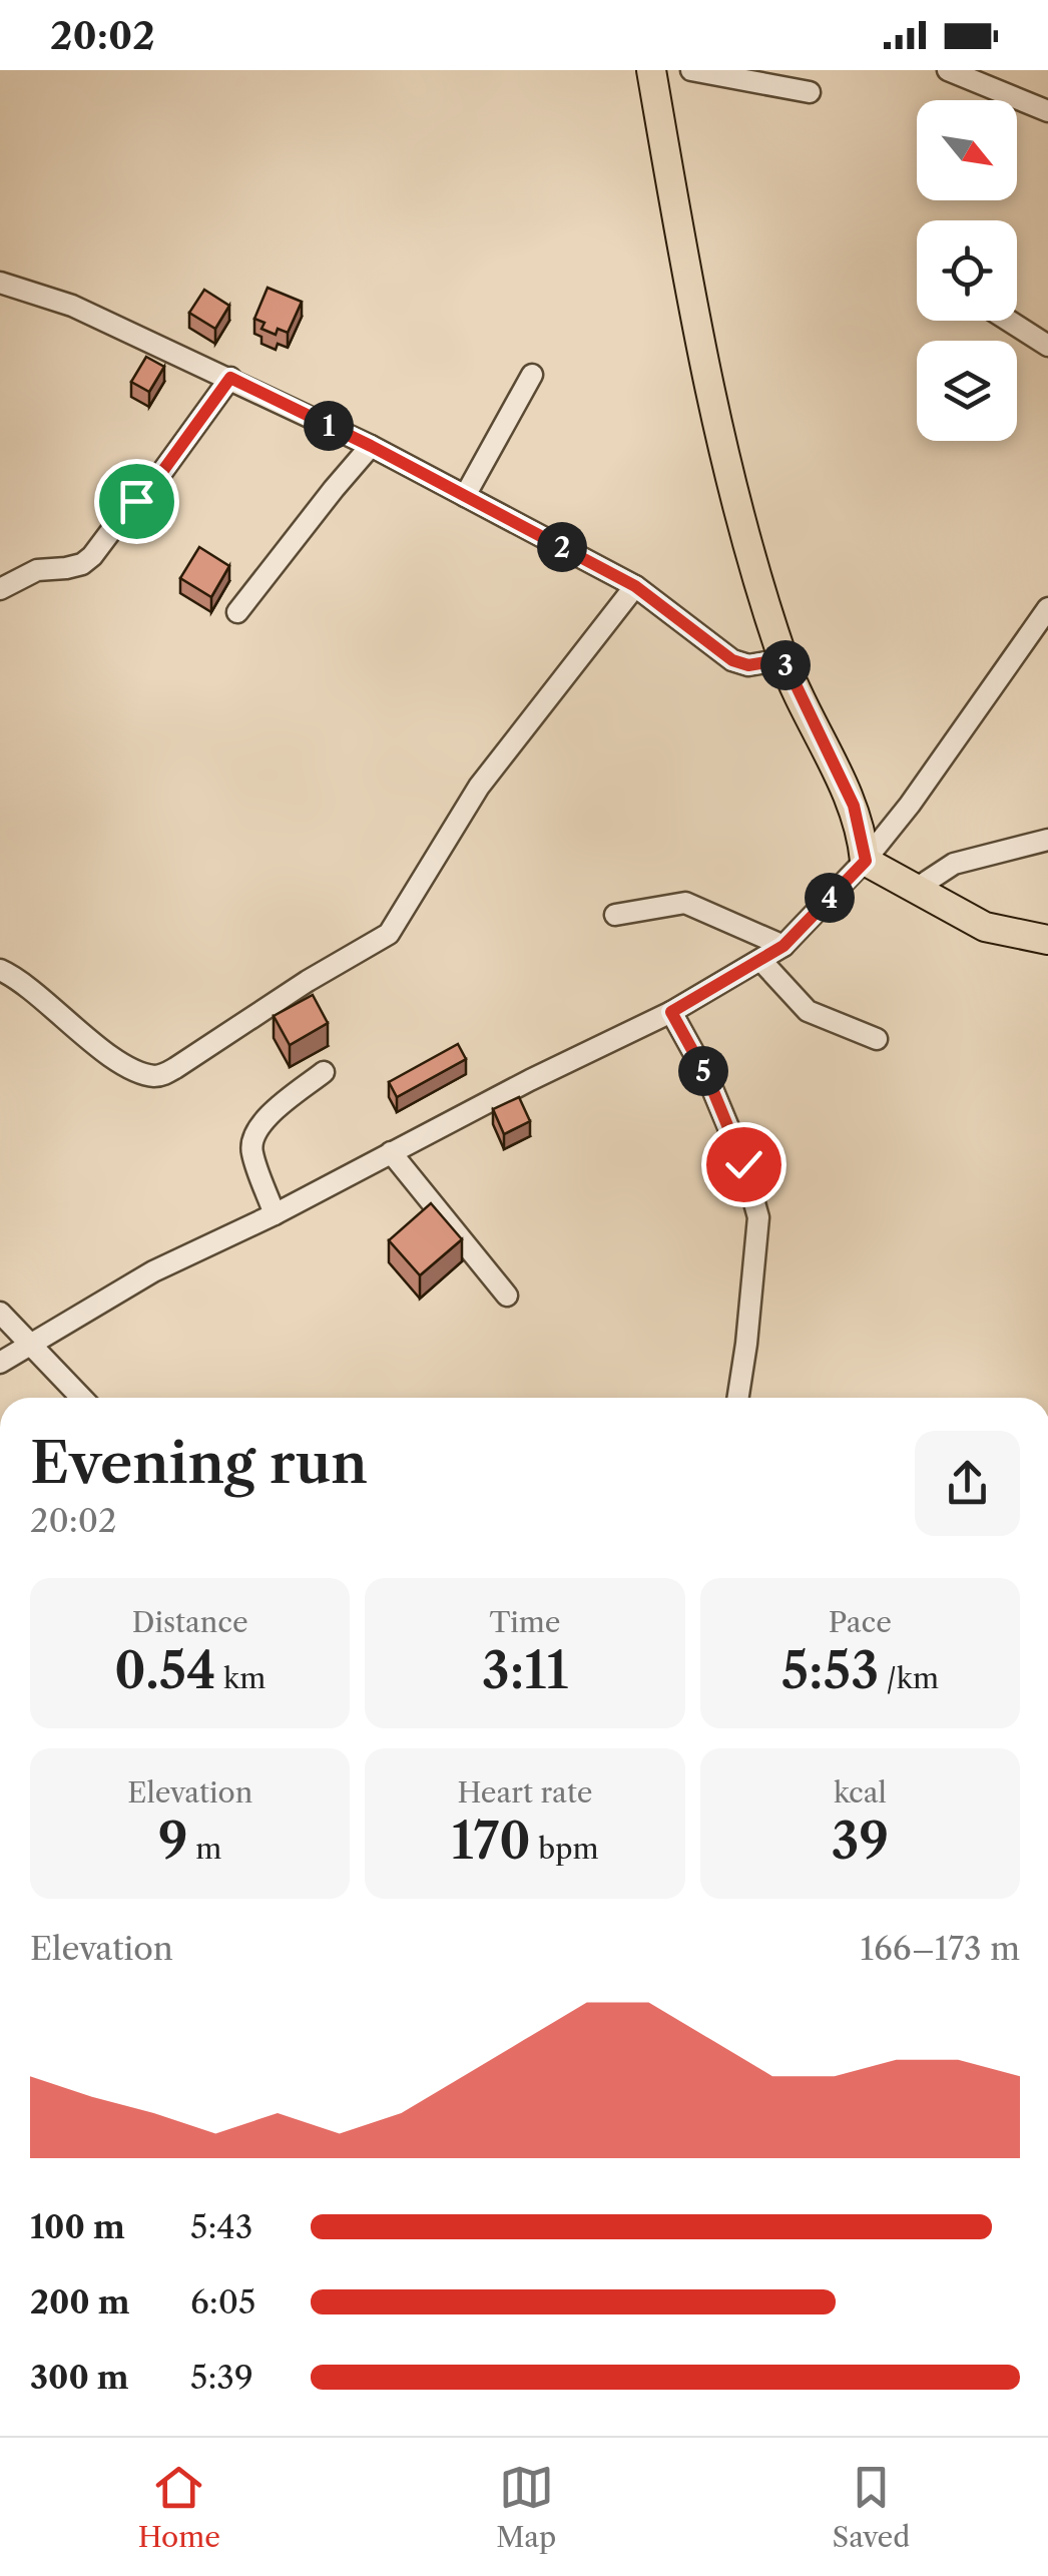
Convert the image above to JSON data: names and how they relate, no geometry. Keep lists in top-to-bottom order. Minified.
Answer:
{"north":"bottom right","page":{"status":"20:02","pins":["1","2","3","4","5"],"heading":["Evening run","20:02"],"stats":[["Distance","0.54 km"],["Time","3:11"],["Pace","5:53 /km"],["Elevation","9 m"],["Heart rate","170 bpm"],["kcal","39"]],"chart":["Elevation","166–173 m"],"list":[{"name":"100 m","note":"5:43"},{"name":"200 m","note":"6:05"},{"name":"300 m","note":"5:39"}],"tabs":["Home","Map","Saved"]}}
